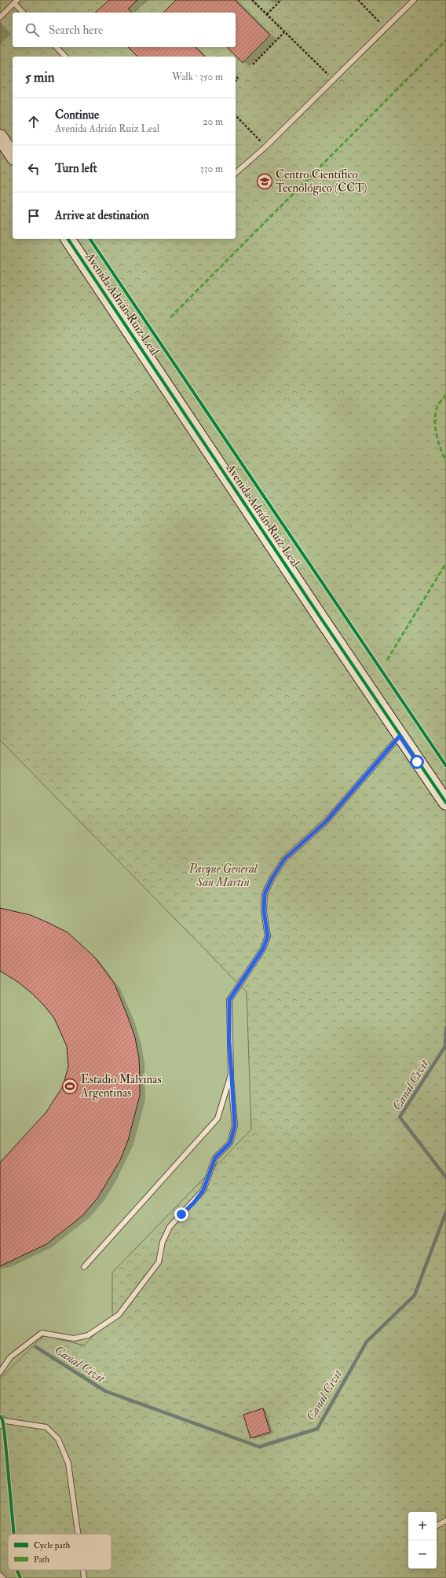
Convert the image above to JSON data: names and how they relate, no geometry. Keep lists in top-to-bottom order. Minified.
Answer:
{"streets":{"street":["Avenida Adrián Ruiz Leal"]},"water":["Canal Civit"],"parks":["Parque General San Martín"],"places":{"school or university":["Centro Científico Tecnológico (CCT)"],"sports":["Estadio Malvinas Argentinas"]},"legend":["Cycle path","Path"],"page":{"search":"Search here","heading":["5 min","Walk · 350 m"],"list":[["Continue","Avenida Adrián Ruiz Leal","20 m"],["Turn left","330 m"],"Arrive at destination"],"map_buttons":["+","−"]}}
